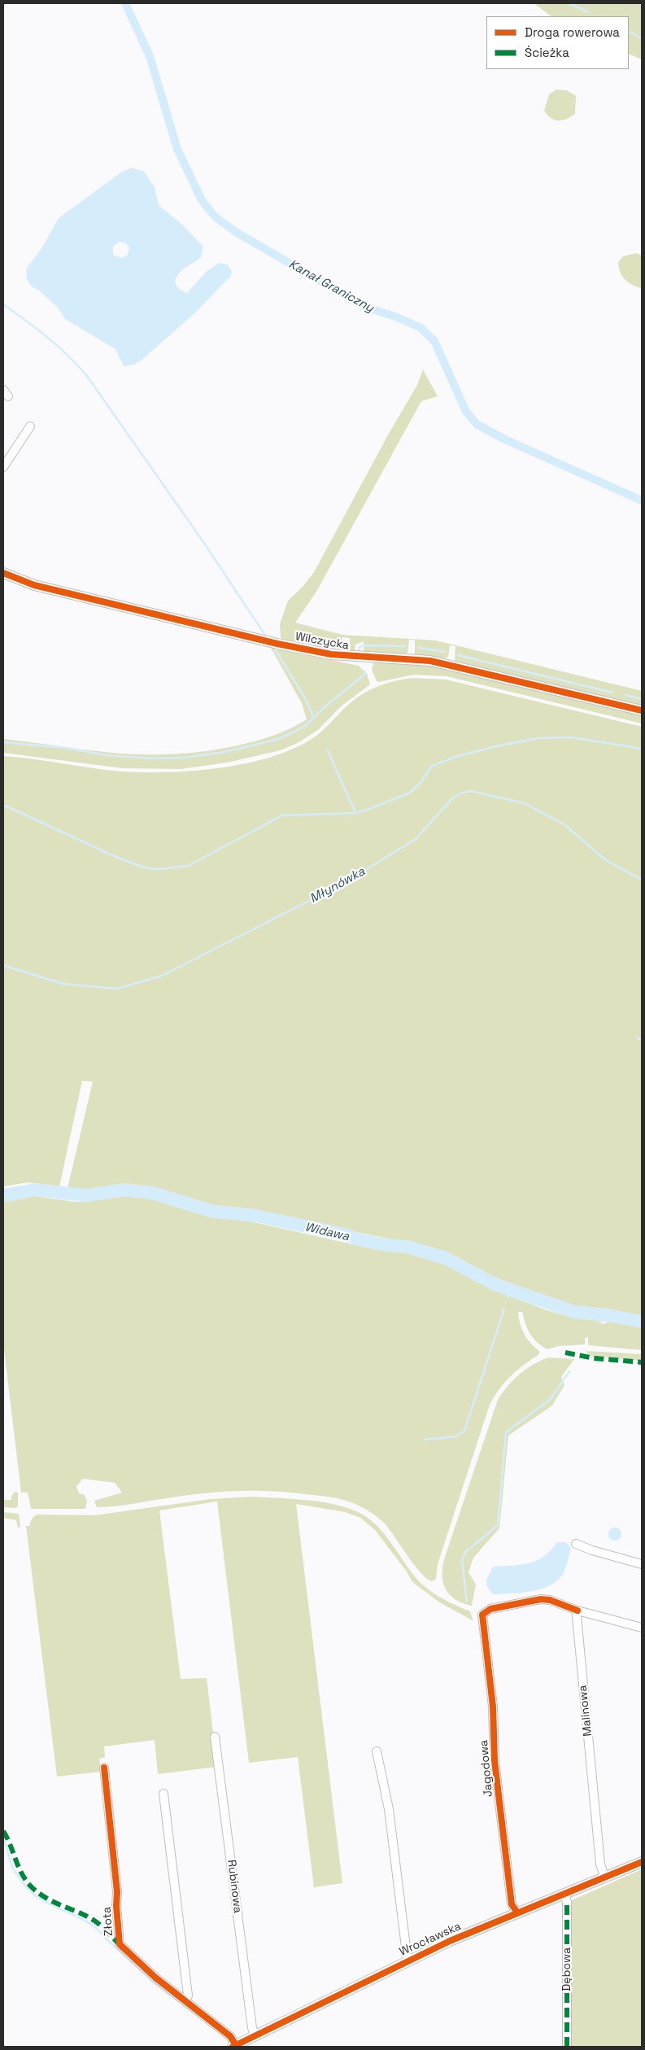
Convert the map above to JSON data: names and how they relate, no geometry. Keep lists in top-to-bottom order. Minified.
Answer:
{"streets":{"street":["Wilczycka","Malinowa","Jagodowa","Rubinowa","Złota","Wrocławska","Dębowa"]},"crossings":[["Malinowa","Jagodowa"],["Malinowa","Wrocławska"],["Jagodowa","Wrocławska"],["Rubinowa","Wrocławska"],["Złota","Wrocławska"],["Wrocławska","Dębowa"]],"water":["Kanał Graniczny","Młynówka","Widawa"],"legend":["Droga rowerowa","Ścieżka"]}
